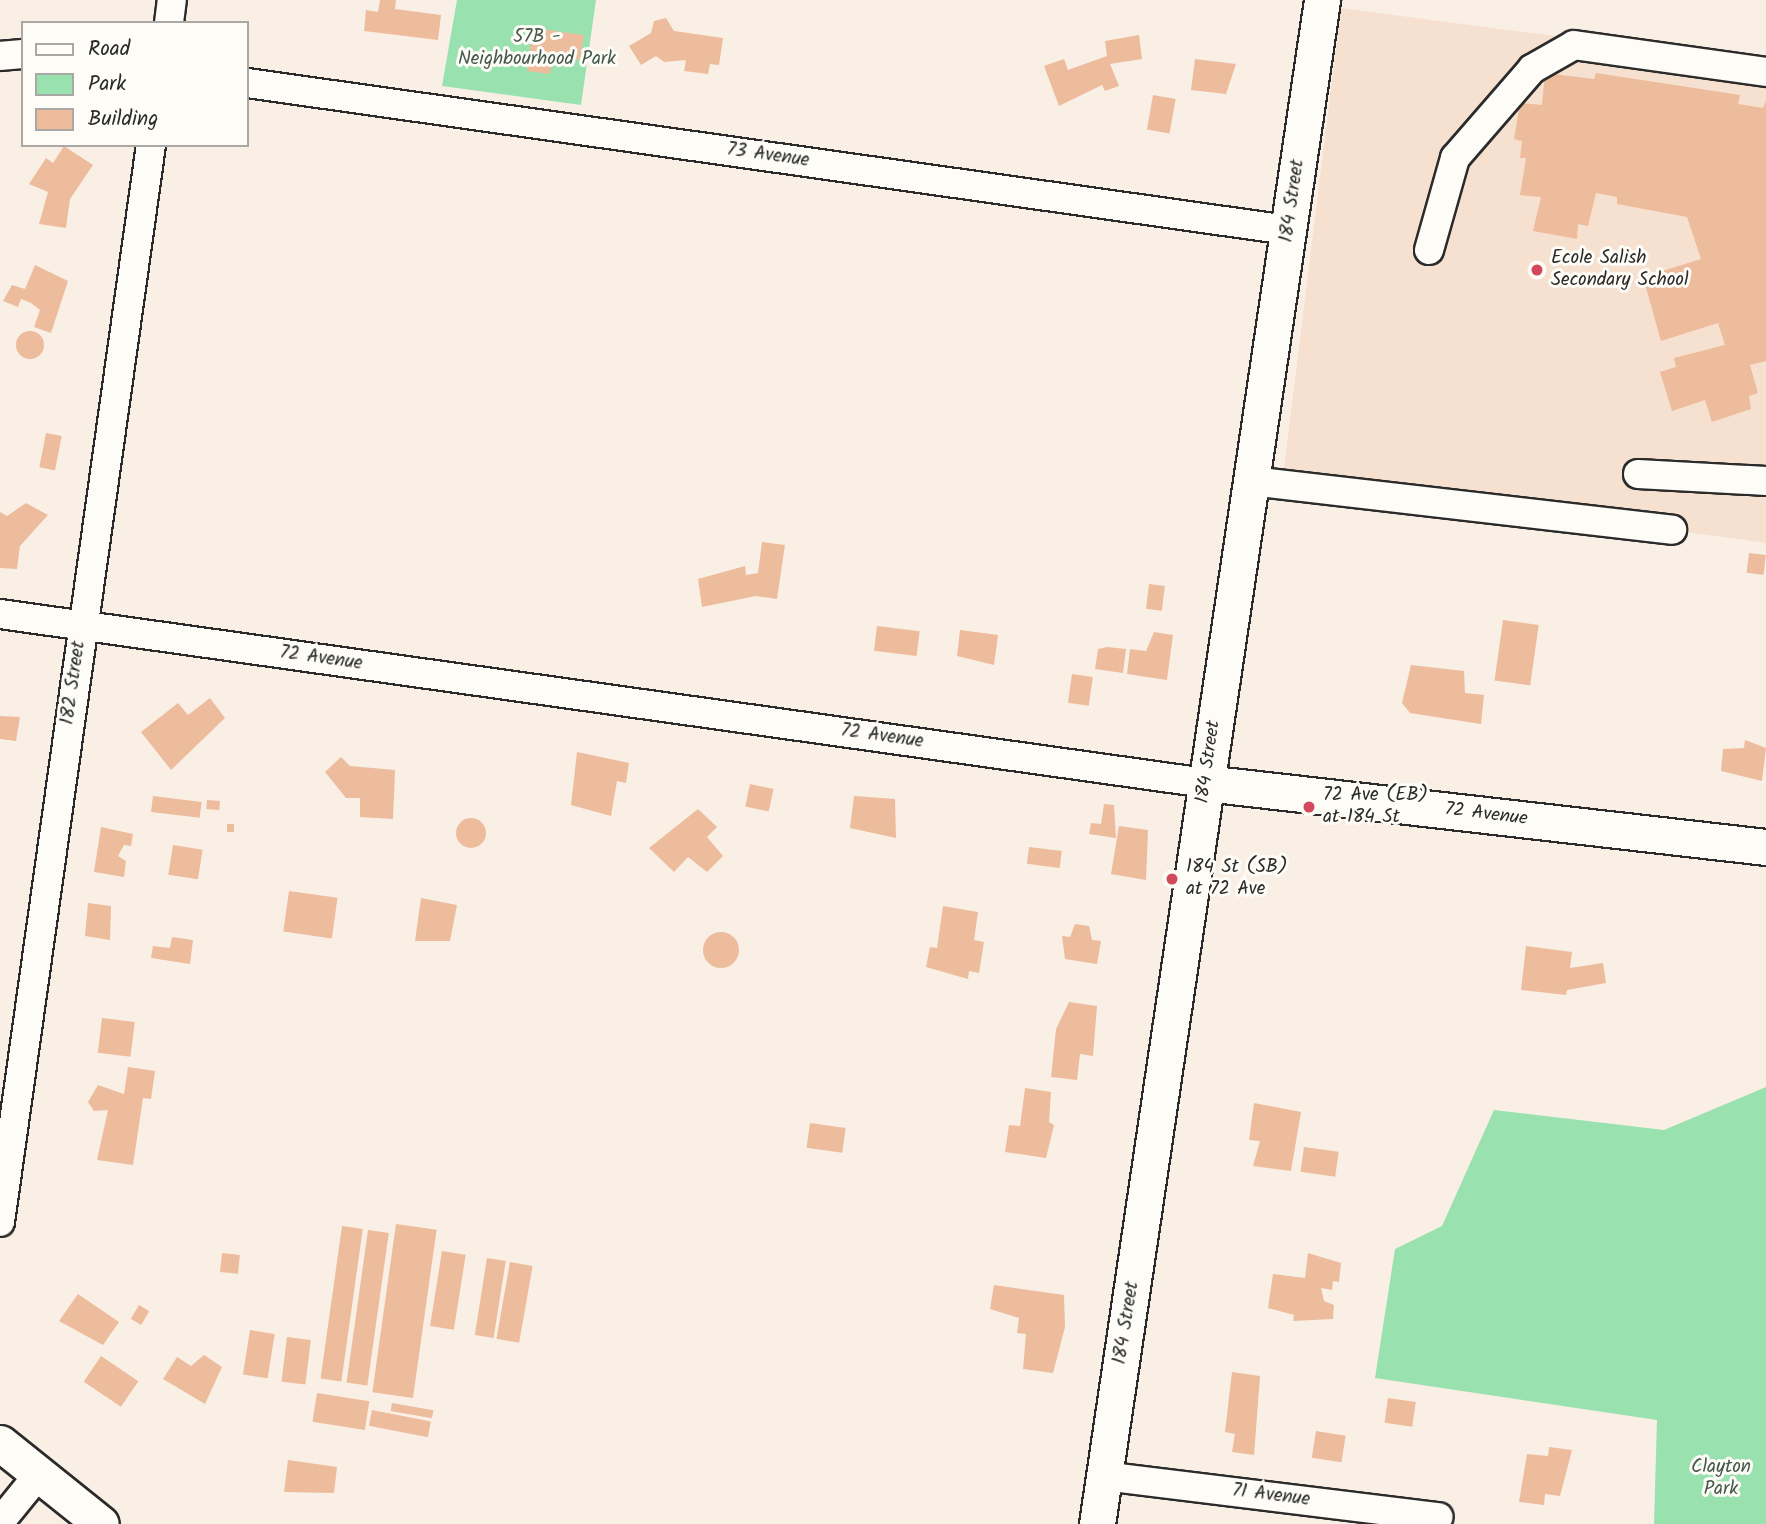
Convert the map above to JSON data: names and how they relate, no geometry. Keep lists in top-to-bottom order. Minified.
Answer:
{"streets":{"main road":["184 Street","72 Avenue"],"street":["73 Avenue","182 Street","71 Avenue"]},"crossings":[["73 Avenue","184 Street"],["184 Street","72 Avenue"],["184 Street","71 Avenue"],["72 Avenue","182 Street"]],"parks":["57B - Neighbourhood Park","Clayton Park"],"places":["Ecole Salish Secondary School","72 Ave (EB) at 184 St","184 St (SB) at 72 Ave"],"legend":["Road","Park","Building"]}
